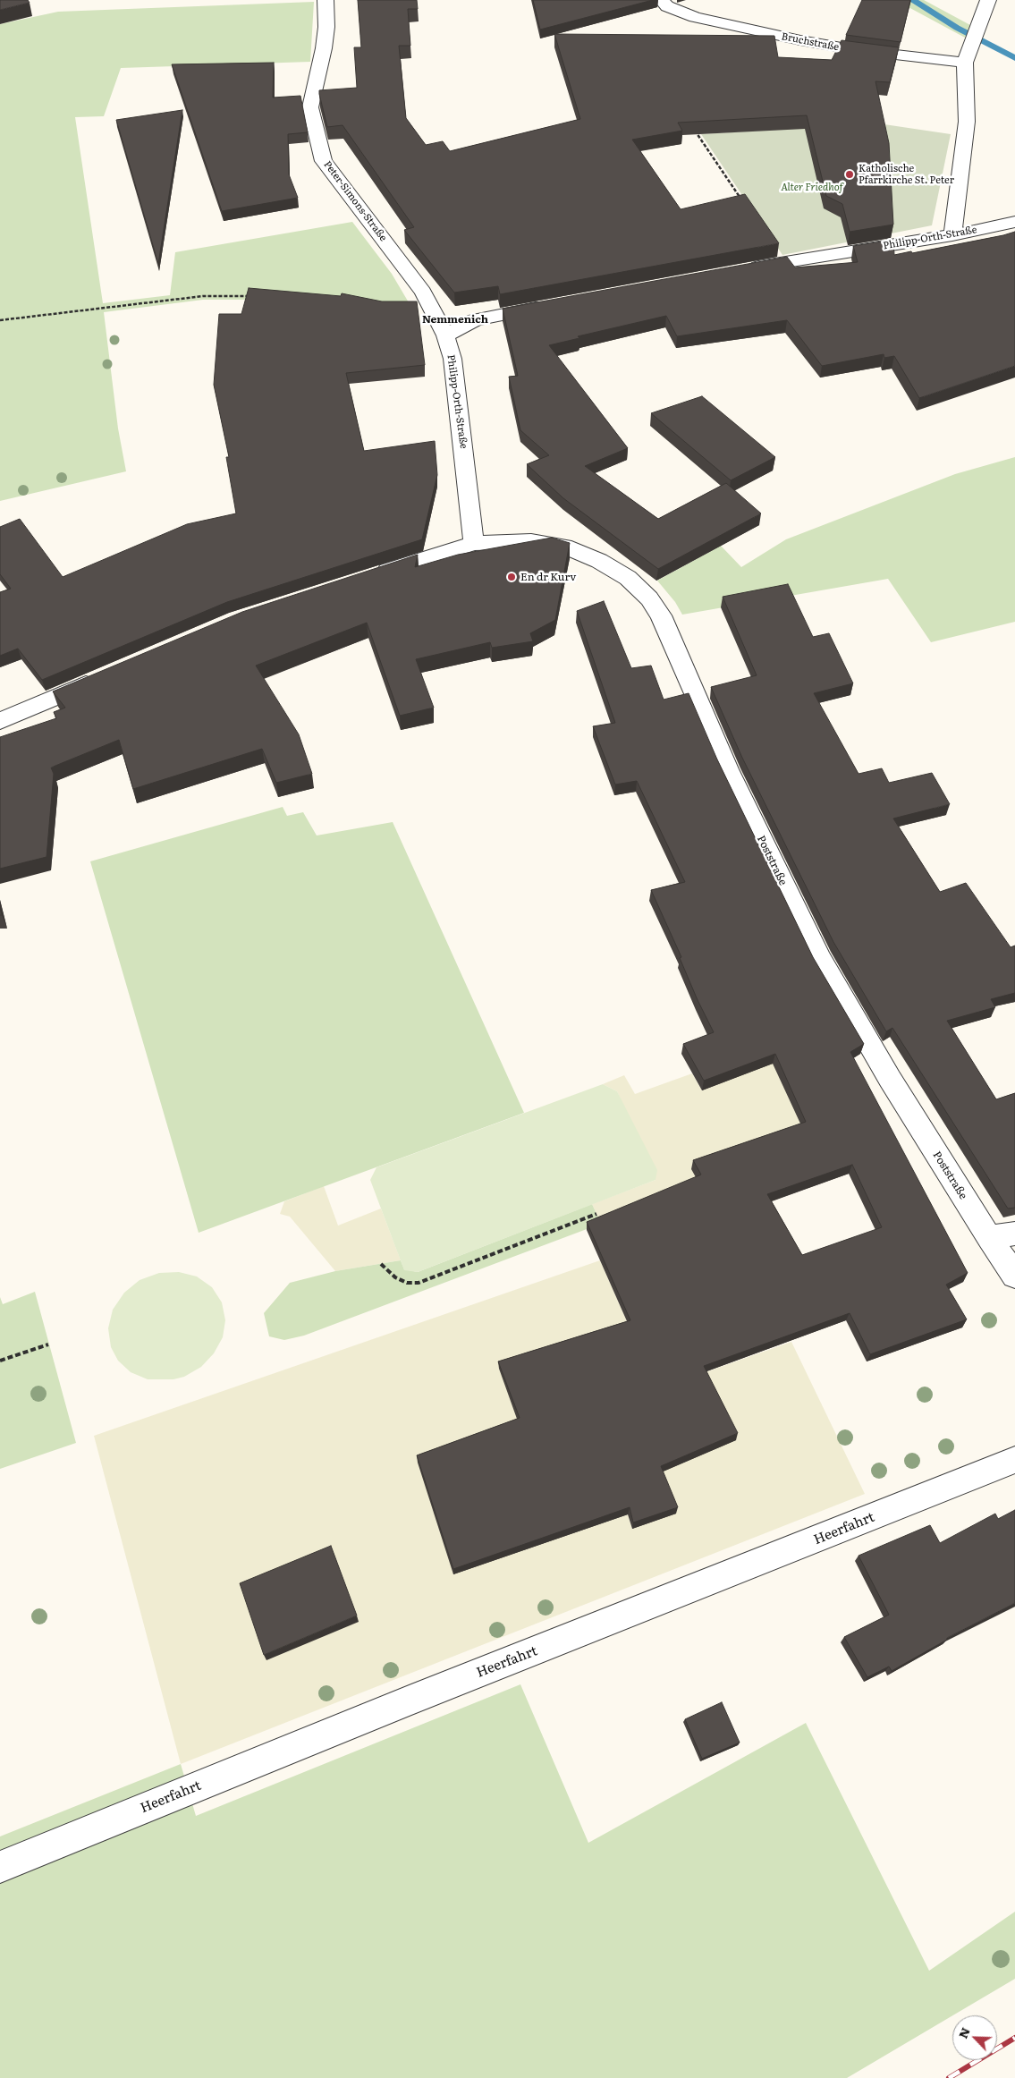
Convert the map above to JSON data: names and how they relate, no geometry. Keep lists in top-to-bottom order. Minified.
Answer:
{"streets":{"street":["Bruchstraße","Peter-Simons-Straße","Philipp-Orth-Straße","Poststraße","Heerfahrt"]},"crossings":[["Peter-Simons-Straße","Philipp-Orth-Straße"],["Philipp-Orth-Straße","Poststraße"]],"districts":["Nemmenich"],"parks":["Alter Friedhof"],"places":["Katholische Pfarrkirche St. Peter","En dr Kurv"],"north":"top left"}
